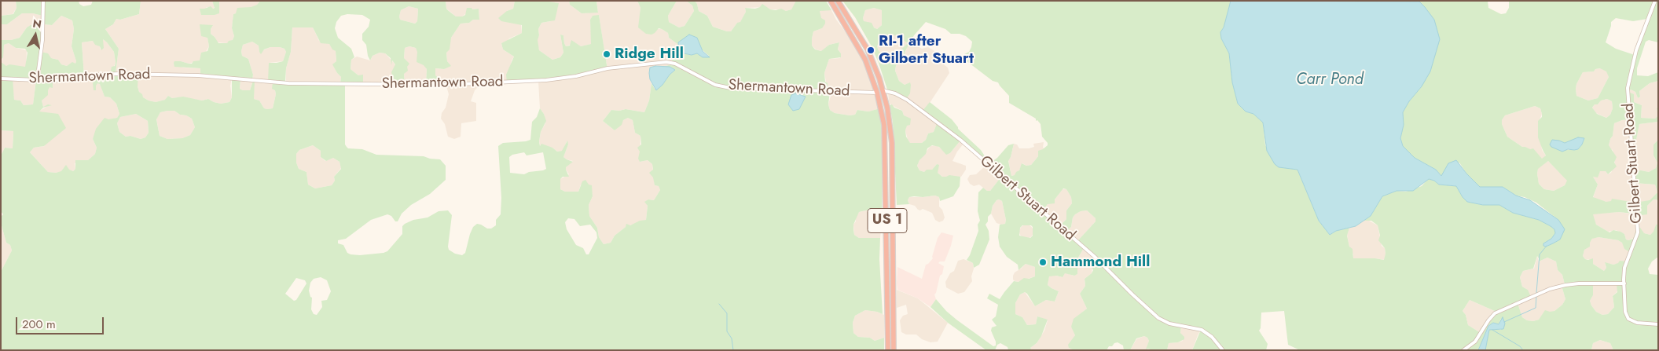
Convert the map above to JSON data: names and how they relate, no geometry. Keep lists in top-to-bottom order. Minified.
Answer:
{"streets":{"highway":["US 1"],"street":["Shermantown Road","Gilbert Stuart Road"]},"crossings":[["Shermantown Road","US 1"],["Gilbert Stuart Road","US 1"]],"water":["Carr Pond"],"places":["RI-1 after Gilbert Stuart","Ridge Hill","Hammond Hill"],"scale_bar":"200 m","north":"top"}
